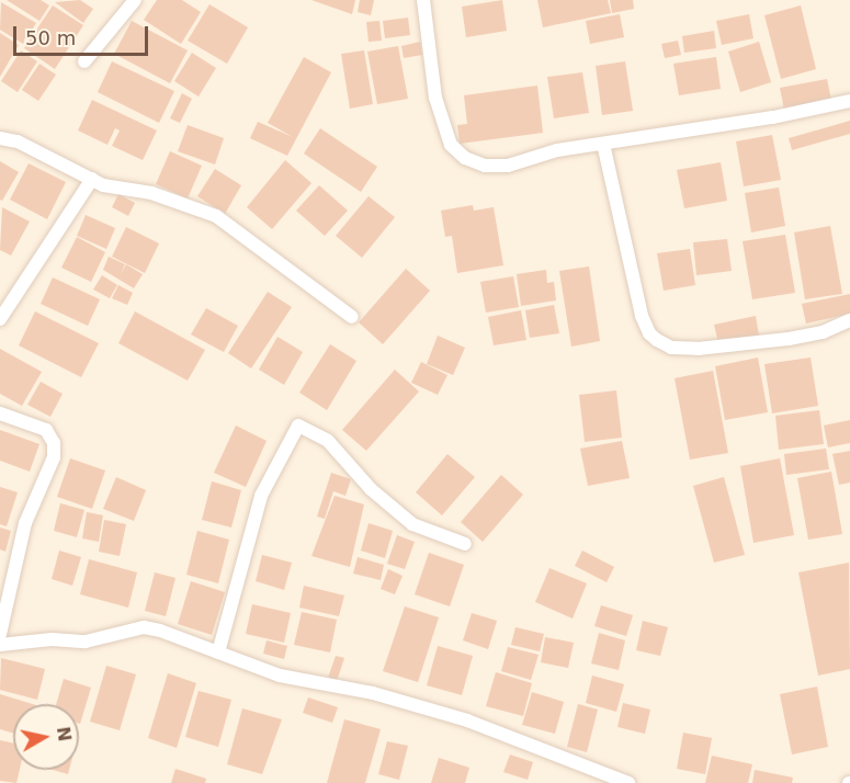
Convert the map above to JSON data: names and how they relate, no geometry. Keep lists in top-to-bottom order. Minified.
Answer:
{"scale_bar":"50 m","north":"right"}
